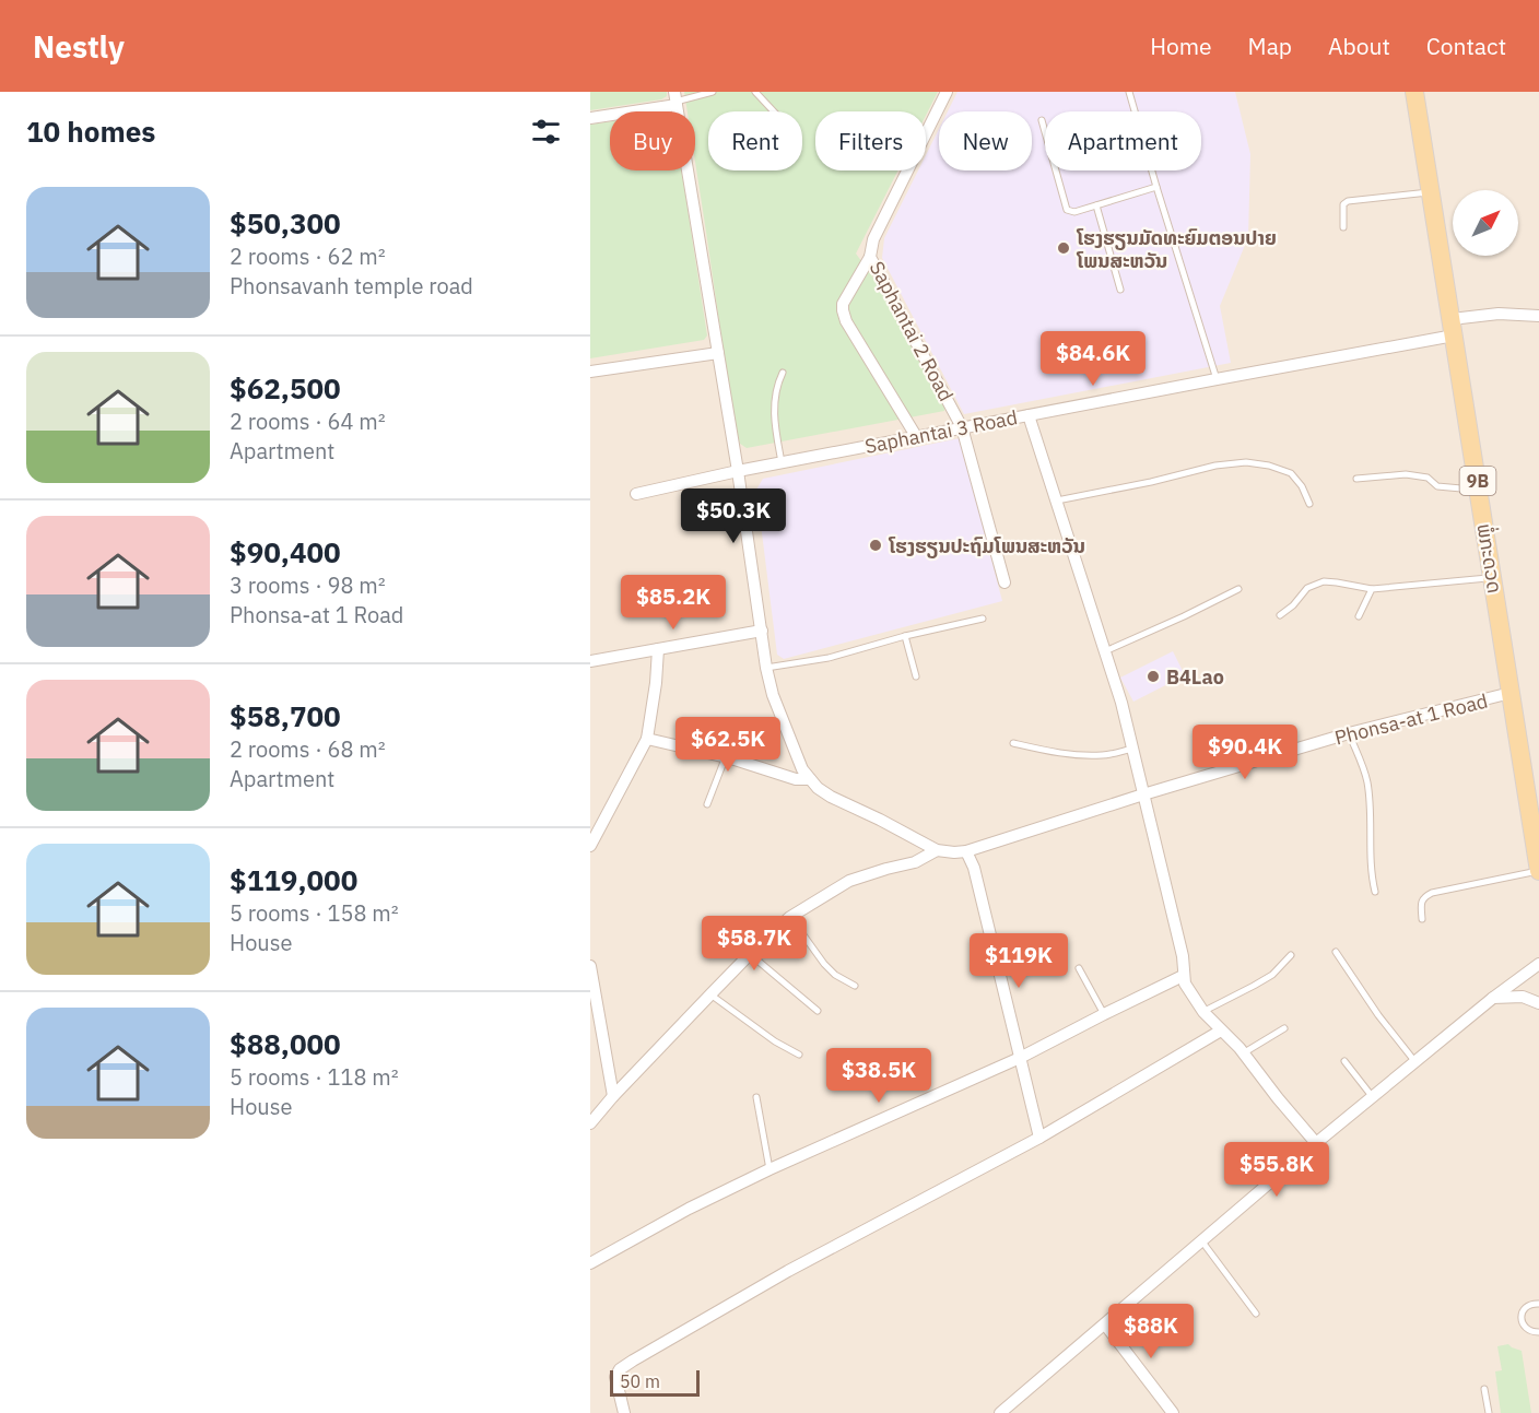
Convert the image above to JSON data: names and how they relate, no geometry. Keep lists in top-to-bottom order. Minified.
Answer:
{"streets":{"main road":["9B","ພໍ່ກະດວດ"],"street":["Saphantai 2 Road","Saphantai 3 Road","Phonsa-at 1 Road"]},"crossings":[["Saphantai 2 Road","Saphantai 3 Road"],["Saphantai 3 Road","ພໍ່ກະດວດ"],["ພໍ່ກະດວດ","Phonsa-at 1 Road"]],"places":["ໂຮງຮຽນມັດທະຍົມຕອນປາຍ ໂພນສະຫວັນ","ໂຮງຮຽນປະຖົມໂພນສະຫວັນ","B4Lao"],"scale_bar":"50 m","north":"top right","page":{"header":"Nestly","nav":["Home","Map","About","Contact"],"heading":"10 homes","chip":["Buy","Rent","Filters","New","Apartment"],"list":[{"name":"$50,300","note":"2 rooms · 62 m² · Phonsavanh temple road"},{"name":"$62,500","note":"2 rooms · 64 m² · Apartment"},{"name":"$90,400","note":"3 rooms · 98 m² · Phonsa-at 1 Road"},{"name":"$58,700","note":"2 rooms · 68 m² · Apartment"},{"name":"$119,000","note":"5 rooms · 158 m² · House"},{"name":"$88,000","note":"5 rooms · 118 m² · House"}],"price":["$84.6K","$50.3K","$85.2K","$62.5K","$90.4K","$58.7K","$119K","$38.5K","$55.8K","$88K"],"scale":"50 m"}}
